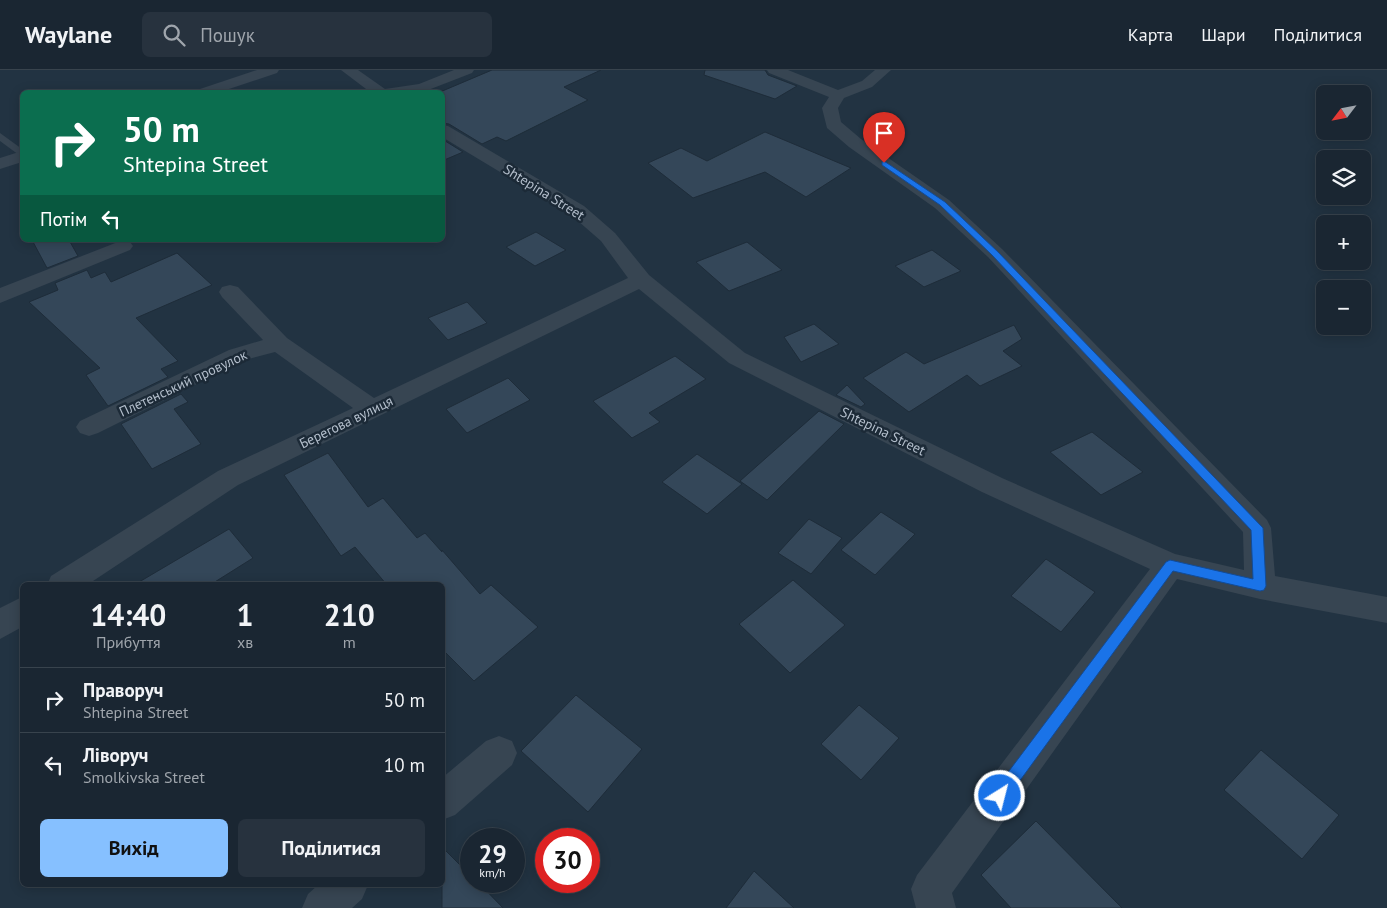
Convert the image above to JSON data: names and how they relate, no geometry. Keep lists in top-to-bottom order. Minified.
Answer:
{"streets":{"street":["Shtepina Street","Плетенський провулок","Берегова вулиця"]},"crossings":[["Shtepina Street","Берегова вулиця"]],"north":"bottom left","page":{"header":"Waylane","search":"Пошук","nav":["Карта","Шари","Поділитися"],"map_buttons":["+","−"],"turn":["50 m","Shtepina Street"],"then":"Потім","eta":["14:40","Прибуття","1","хв","210","m"],"list":[{"name":"Праворуч","note":"Shtepina Street","value":"50 m"},{"name":"Ліворуч","note":"Smolkivska Street","value":"10 m"}],"buttons":["Вихід","Поділитися"],"speed":"29 km/h","limit":"30"}}
